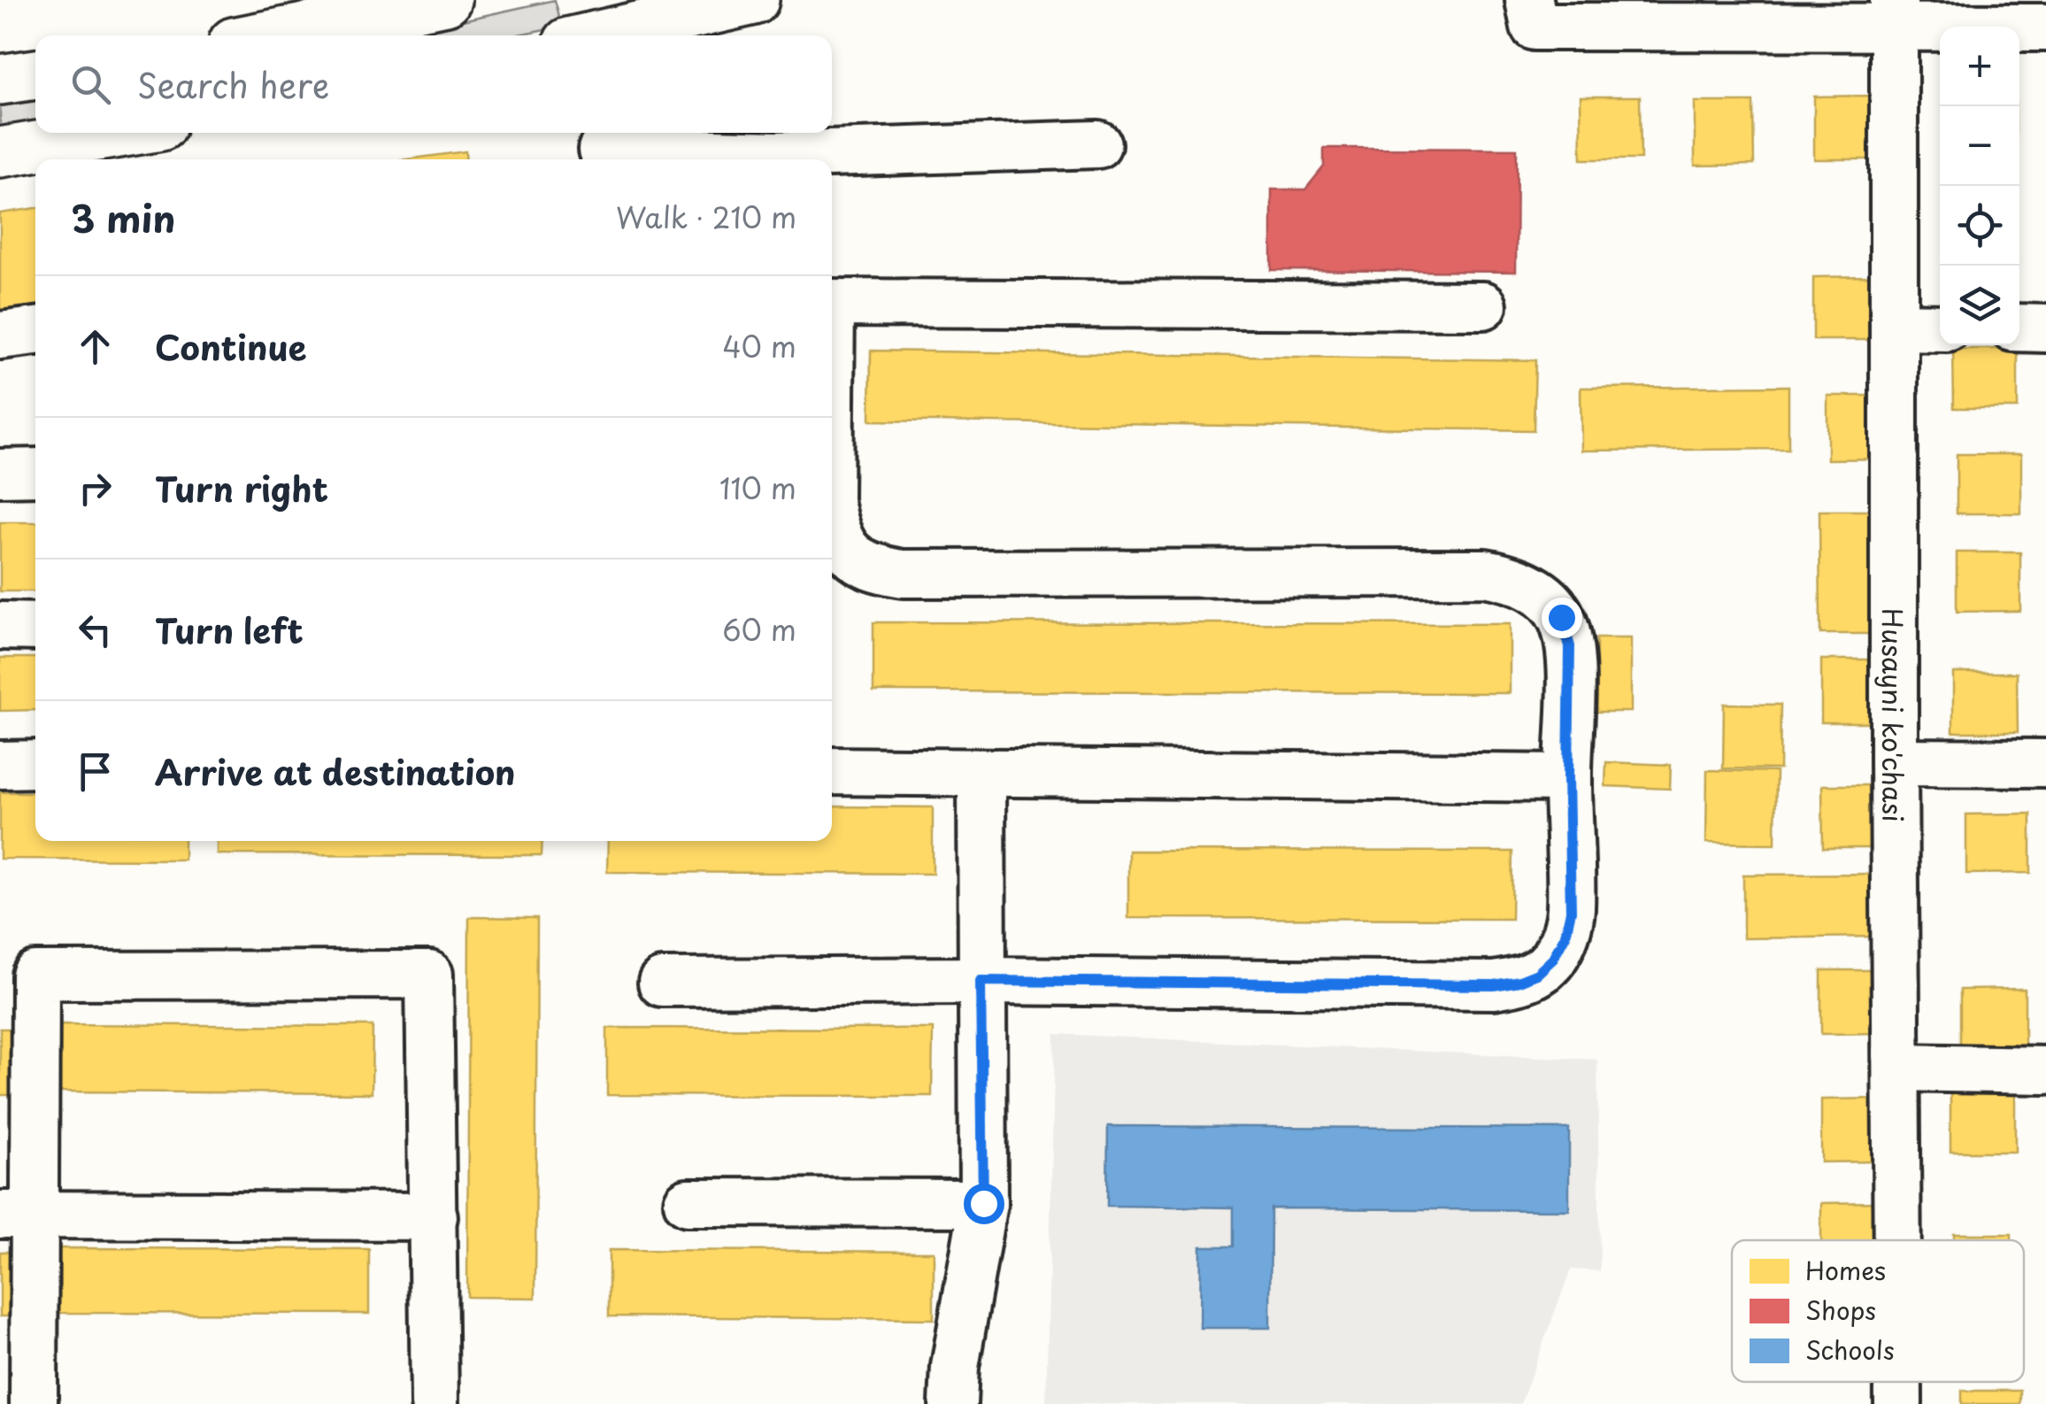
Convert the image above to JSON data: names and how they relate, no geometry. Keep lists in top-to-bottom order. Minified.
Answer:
{"streets":{"street":["Husayni ko'chasi"]},"legend":["Homes","Shops","Schools"],"page":{"map_buttons":["+","−"],"search":"Search here","heading":["3 min","Walk · 210 m"],"list":[["Continue","40 m"],["Turn right","110 m"],["Turn left","60 m"],"Arrive at destination"]}}
